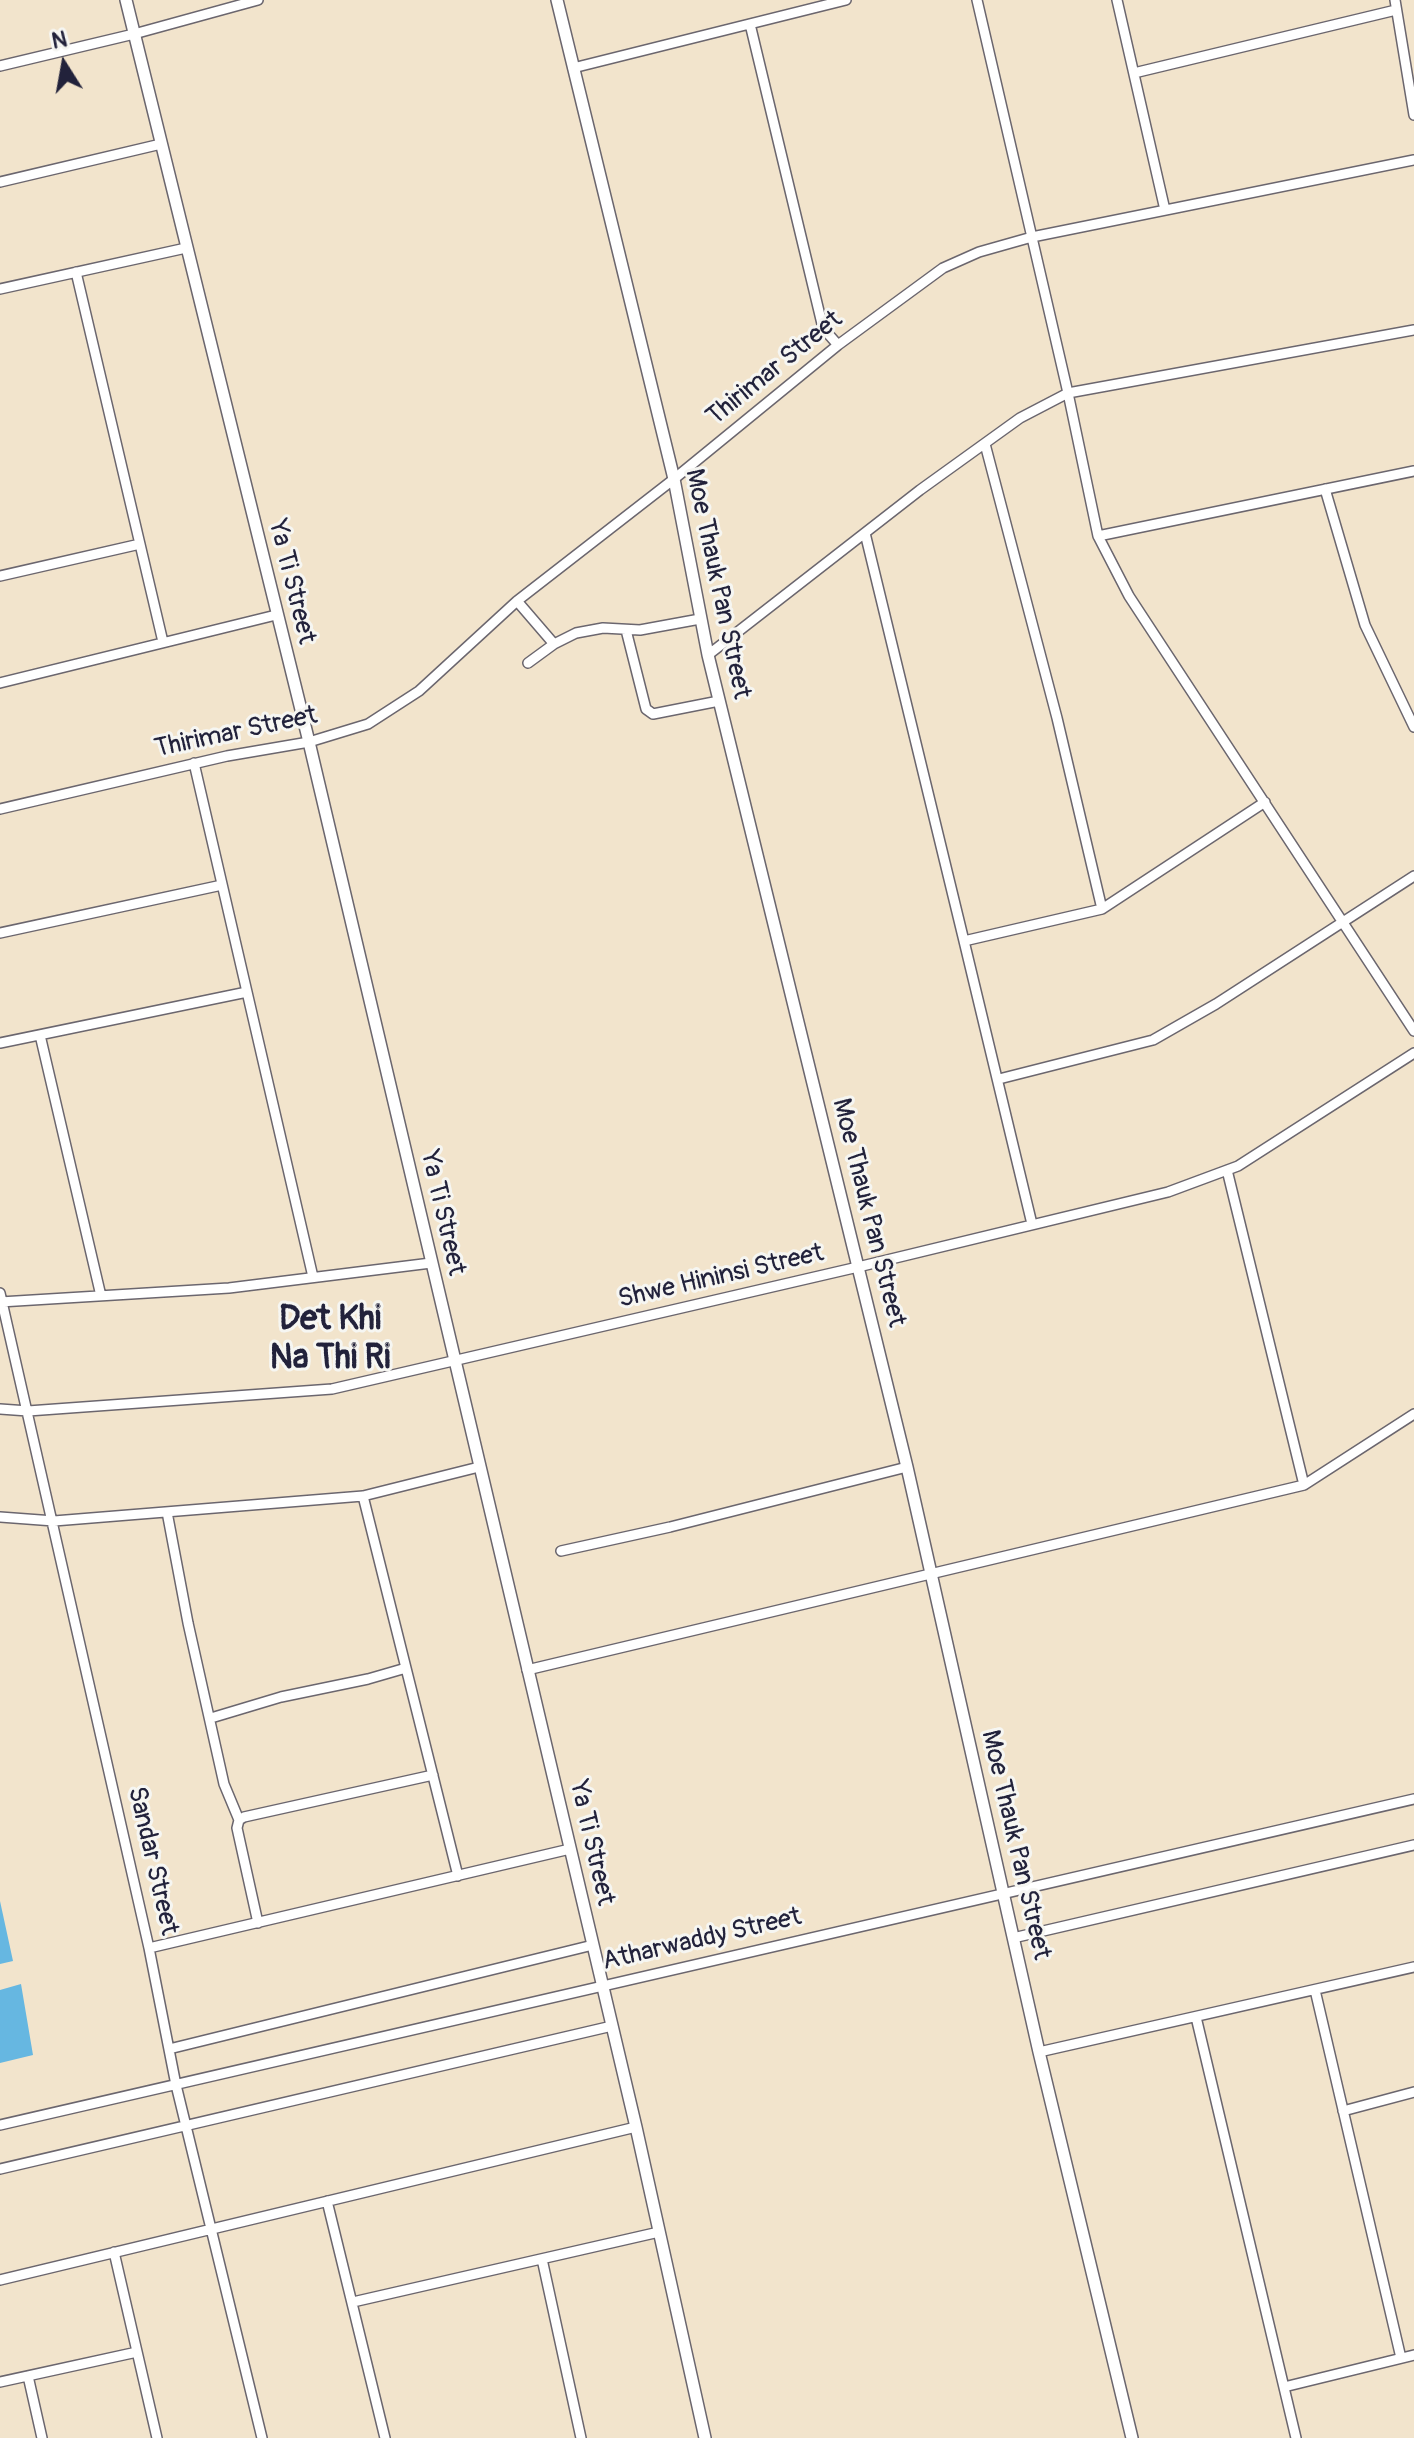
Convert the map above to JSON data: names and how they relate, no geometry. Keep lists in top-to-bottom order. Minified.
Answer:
{"streets":{"street":["Thirimar Street","Ya Ti Street","Moe Thauk Pan Street","Shwe Hininsi Street","Sandar Street","Atharwaddy Street"]},"crossings":[["Thirimar Street","Ya Ti Street"],["Thirimar Street","Moe Thauk Pan Street"],["Ya Ti Street","Shwe Hininsi Street"],["Ya Ti Street","Atharwaddy Street"],["Moe Thauk Pan Street","Shwe Hininsi Street"],["Moe Thauk Pan Street","Atharwaddy Street"],["Shwe Hininsi Street","Sandar Street"],["Sandar Street","Atharwaddy Street"]],"districts":["Det Khi Na Thi Ri"],"north":"top"}
